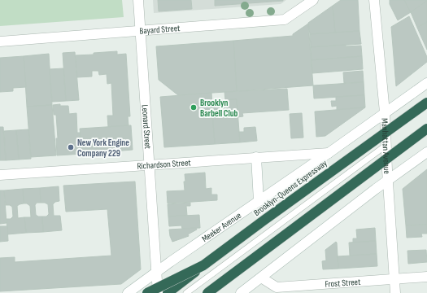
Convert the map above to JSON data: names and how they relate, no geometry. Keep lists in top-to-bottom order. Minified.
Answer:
{"streets":{"highway":["Brooklyn-Queens Expressway"],"street":["Bayard Street","Leonard Street","Manhattan Avenue","Richardson Street","Meeker Avenue","Frost Street"]},"crossings":[["Bayard Street","Leonard Street"],["Leonard Street","Richardson Street"],["Leonard Street","Meeker Avenue"],["Manhattan Avenue","Meeker Avenue"],["Manhattan Avenue","Frost Street"],["Richardson Street","Meeker Avenue"]],"places":["Brooklyn Barbell Club","New York Engine Company 229"]}
